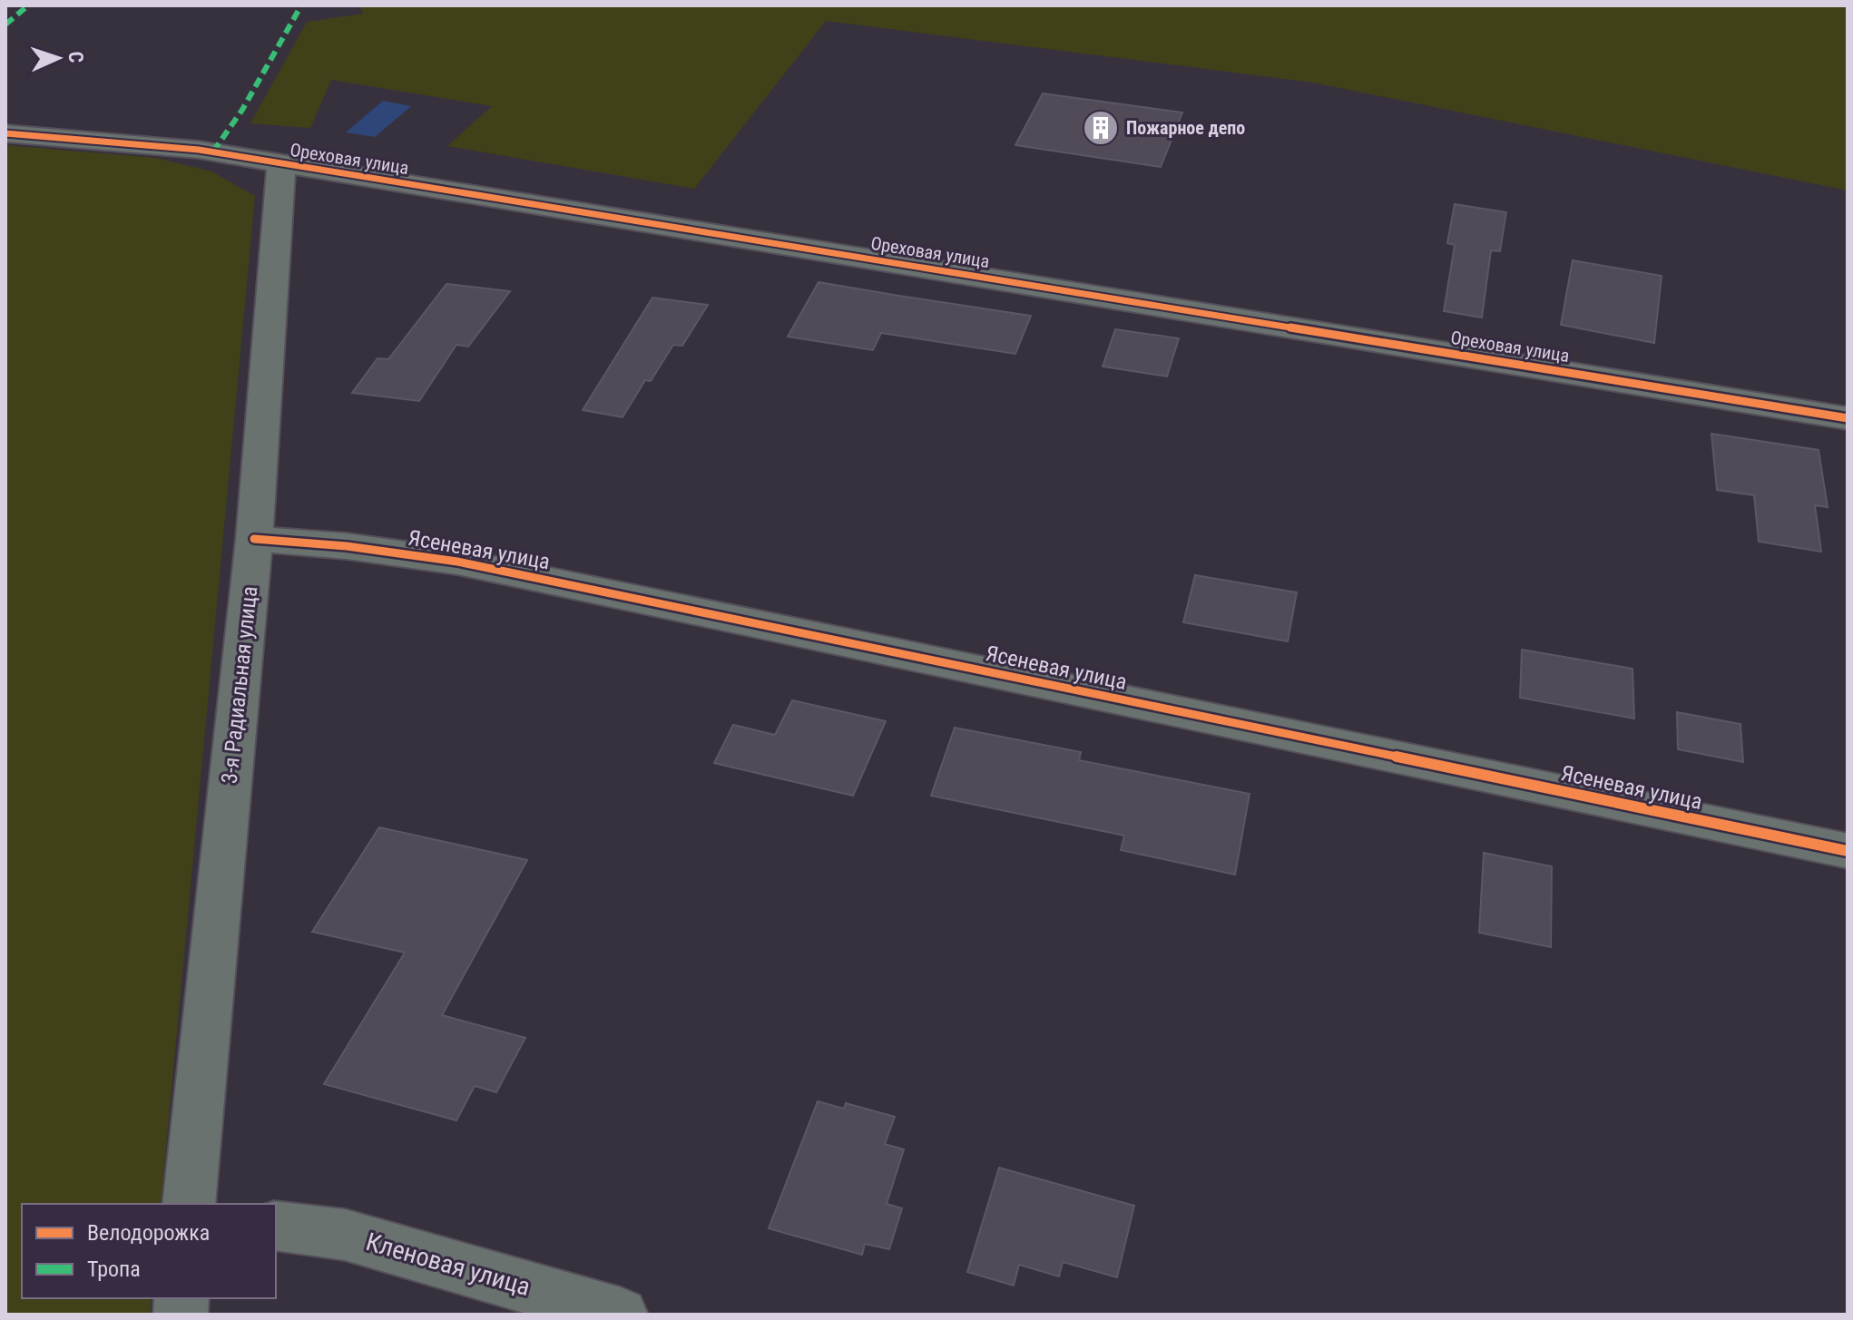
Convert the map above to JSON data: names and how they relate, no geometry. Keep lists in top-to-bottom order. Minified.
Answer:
{"streets":{"street":["Ореховая улица","Ясеневая улица","3-я Радиальная улица","Кленовая улица"]},"crossings":[["Ореховая улица","3-я Радиальная улица"],["Ясеневая улица","3-я Радиальная улица"]],"places":{"building":["Пожарное депо"]},"legend":["Велодорожка","Тропа"],"north":"right"}
